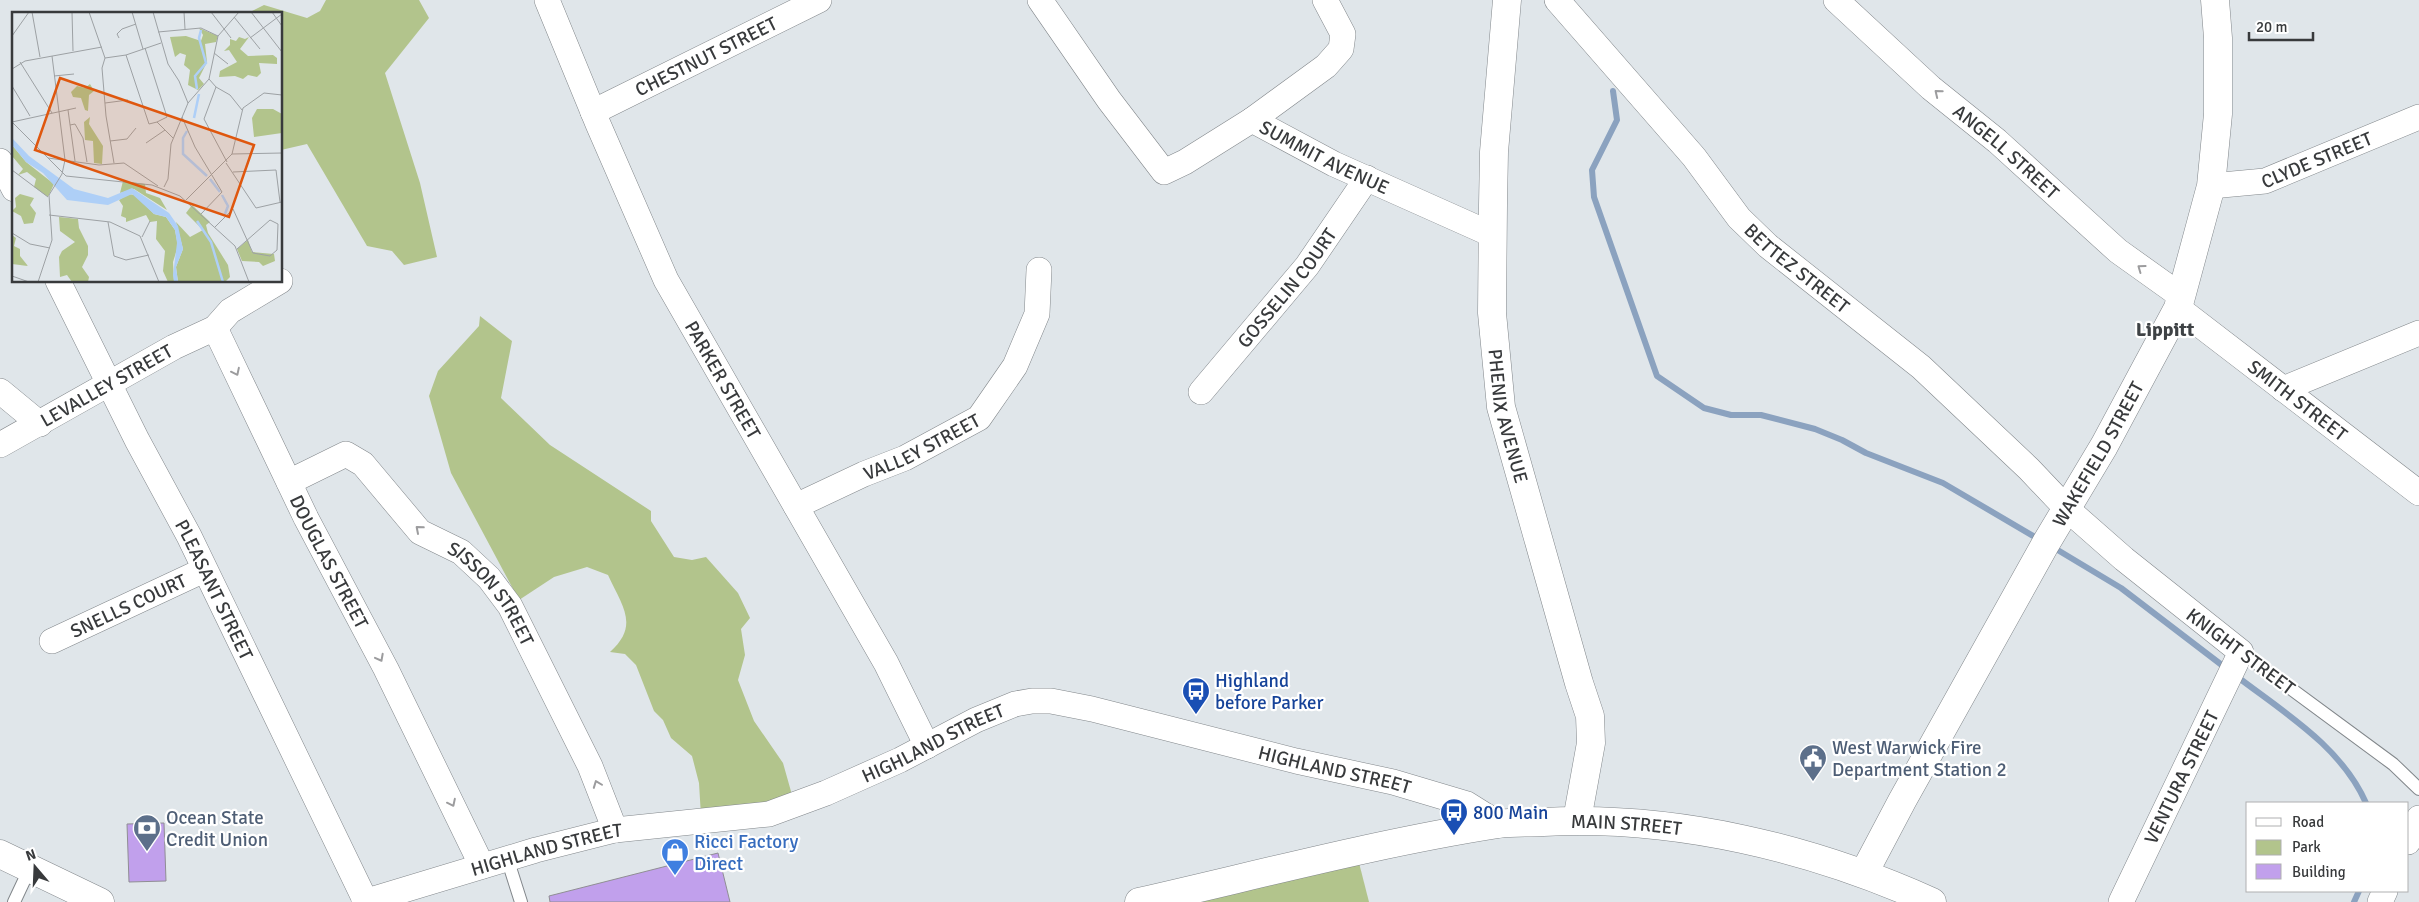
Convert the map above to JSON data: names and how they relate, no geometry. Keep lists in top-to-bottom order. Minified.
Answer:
{"streets":{"main road":["PHENIX AVENUE","WAKEFIELD STREET","MAIN STREET"],"street":["CHESTNUT STREET","ANGELL STREET","SUMMIT AVENUE","CLYDE STREET","BETTEZ STREET","GOSSELIN COURT","PARKER STREET","LEVALLEY STREET","SMITH STREET","VALLEY STREET","DOUGLAS STREET","PLEASANT STREET","SISSON STREET","SNELLS COURT","KNIGHT STREET","HIGHLAND STREET","VENTURA STREET"]},"crossings":[["CHESTNUT STREET","PARKER STREET"],["ANGELL STREET","SMITH STREET"],["ANGELL STREET","WAKEFIELD STREET"],["SUMMIT AVENUE","GOSSELIN COURT"],["SUMMIT AVENUE","PHENIX AVENUE"],["CLYDE STREET","WAKEFIELD STREET"],["BETTEZ STREET","WAKEFIELD STREET"],["BETTEZ STREET","KNIGHT STREET"],["PARKER STREET","VALLEY STREET"],["PARKER STREET","HIGHLAND STREET"],["LEVALLEY STREET","DOUGLAS STREET"],["LEVALLEY STREET","PLEASANT STREET"],["SMITH STREET","WAKEFIELD STREET"],["PHENIX AVENUE","MAIN STREET"],["WAKEFIELD STREET","KNIGHT STREET"],["WAKEFIELD STREET","MAIN STREET"],["DOUGLAS STREET","SISSON STREET"],["DOUGLAS STREET","HIGHLAND STREET"],["PLEASANT STREET","SNELLS COURT"],["PLEASANT STREET","HIGHLAND STREET"],["SISSON STREET","HIGHLAND STREET"],["KNIGHT STREET","VENTURA STREET"],["HIGHLAND STREET","MAIN STREET"]],"one_way":["ANGELL STREET","DOUGLAS STREET","SISSON STREET"],"districts":["Lippitt"],"places":{"bus stop":["Highland before Parker","800 Main"],"public building":["West Warwick Fire Department Station 2"],"bank":["Ocean State Credit Union"],"shop":["Ricci Factory Direct"]},"legend":["Road","Park","Building"],"scale_bar":"20 m","north":"top"}
